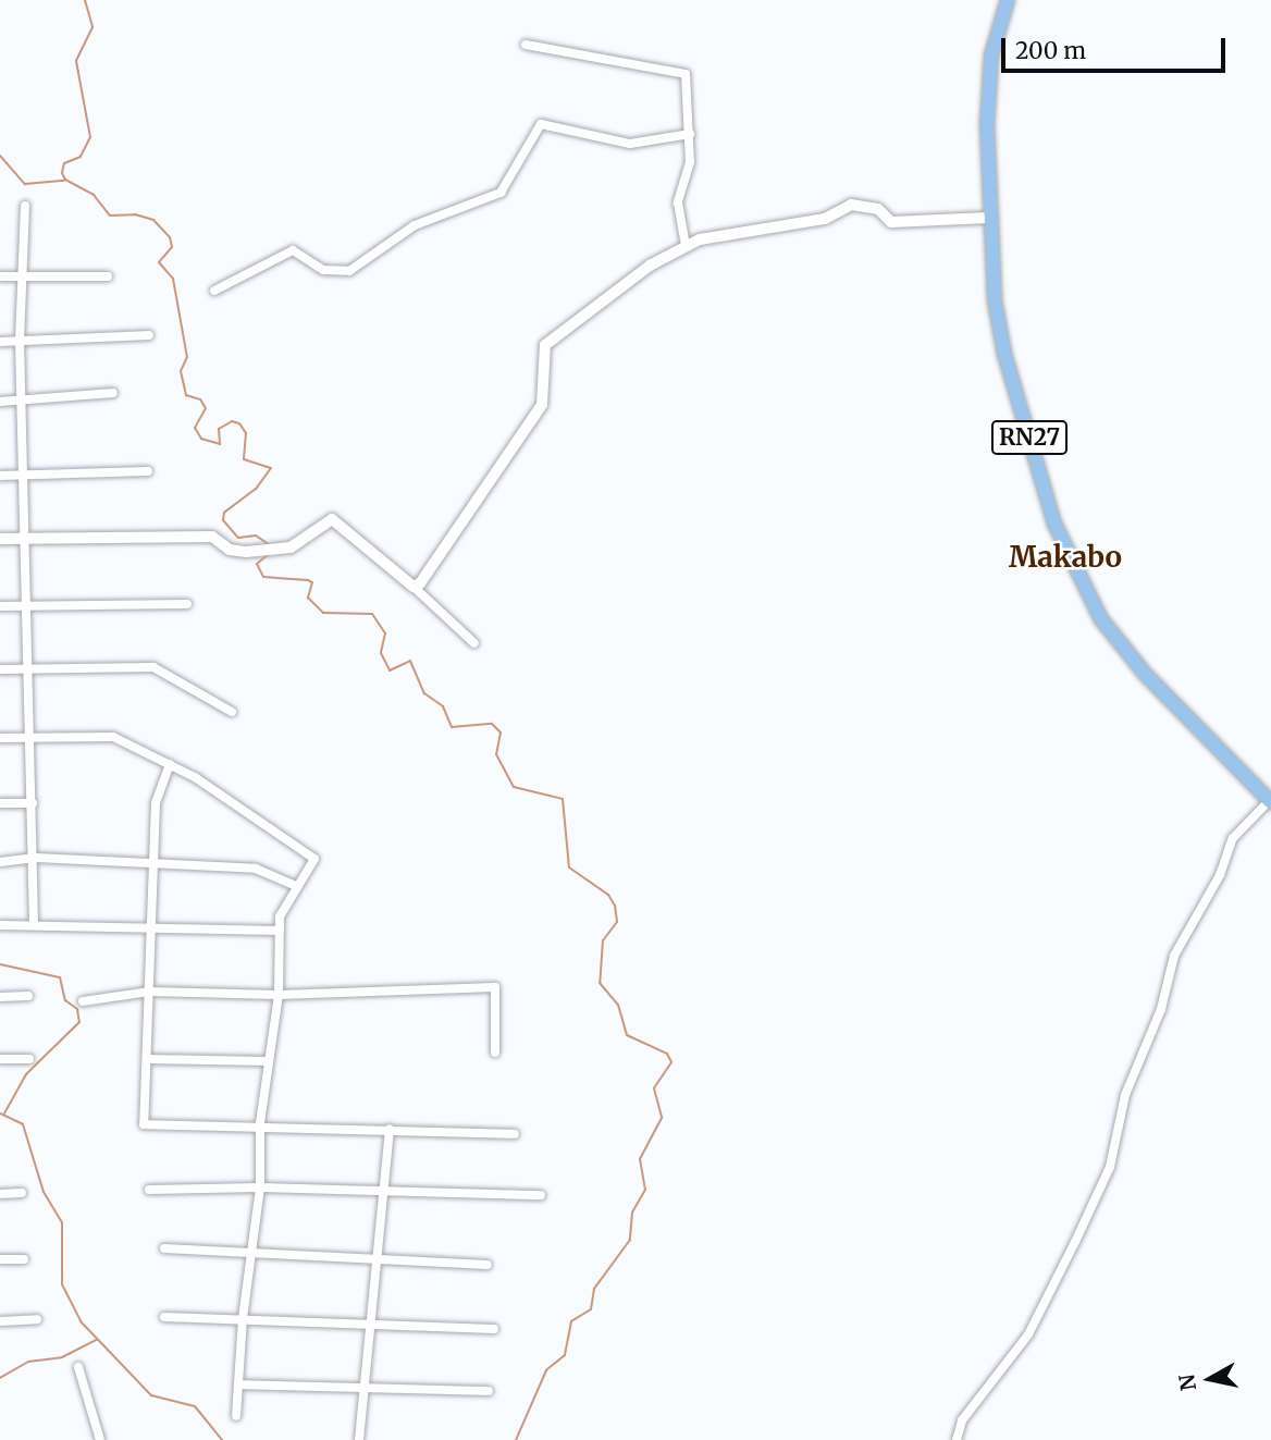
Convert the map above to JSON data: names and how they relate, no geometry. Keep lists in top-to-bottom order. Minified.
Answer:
{"streets":{"main road":["RN27"]},"districts":["Makabo"],"scale_bar":"200 m","north":"left"}
